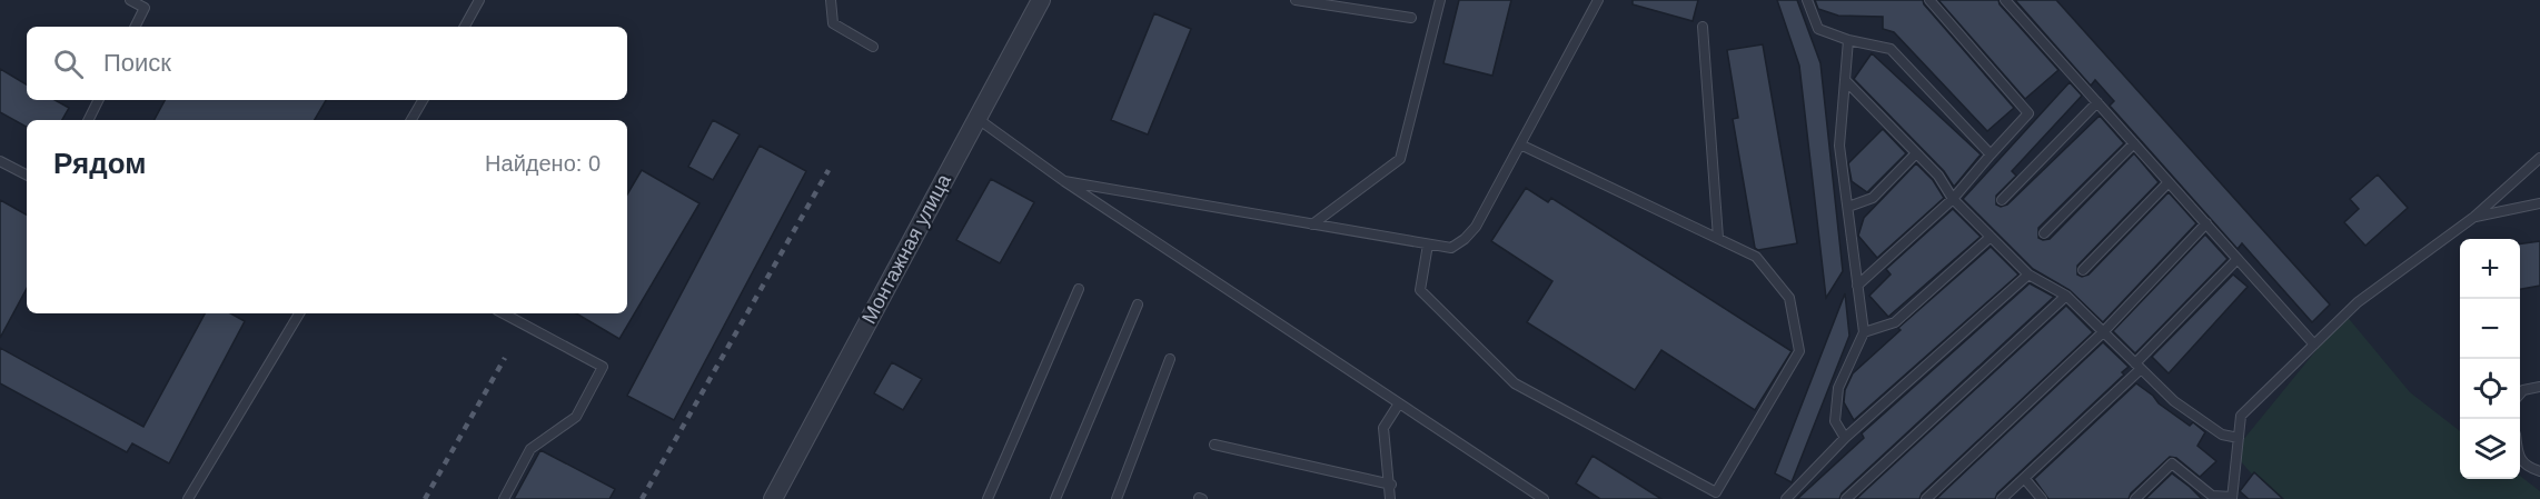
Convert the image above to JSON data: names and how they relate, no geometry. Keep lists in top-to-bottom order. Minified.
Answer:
{"streets":{"street":["Монтажная улица"]},"page":{"search":"Поиск","heading":["Рядом","Найдено: 0"],"map_buttons":["+","−"]}}
